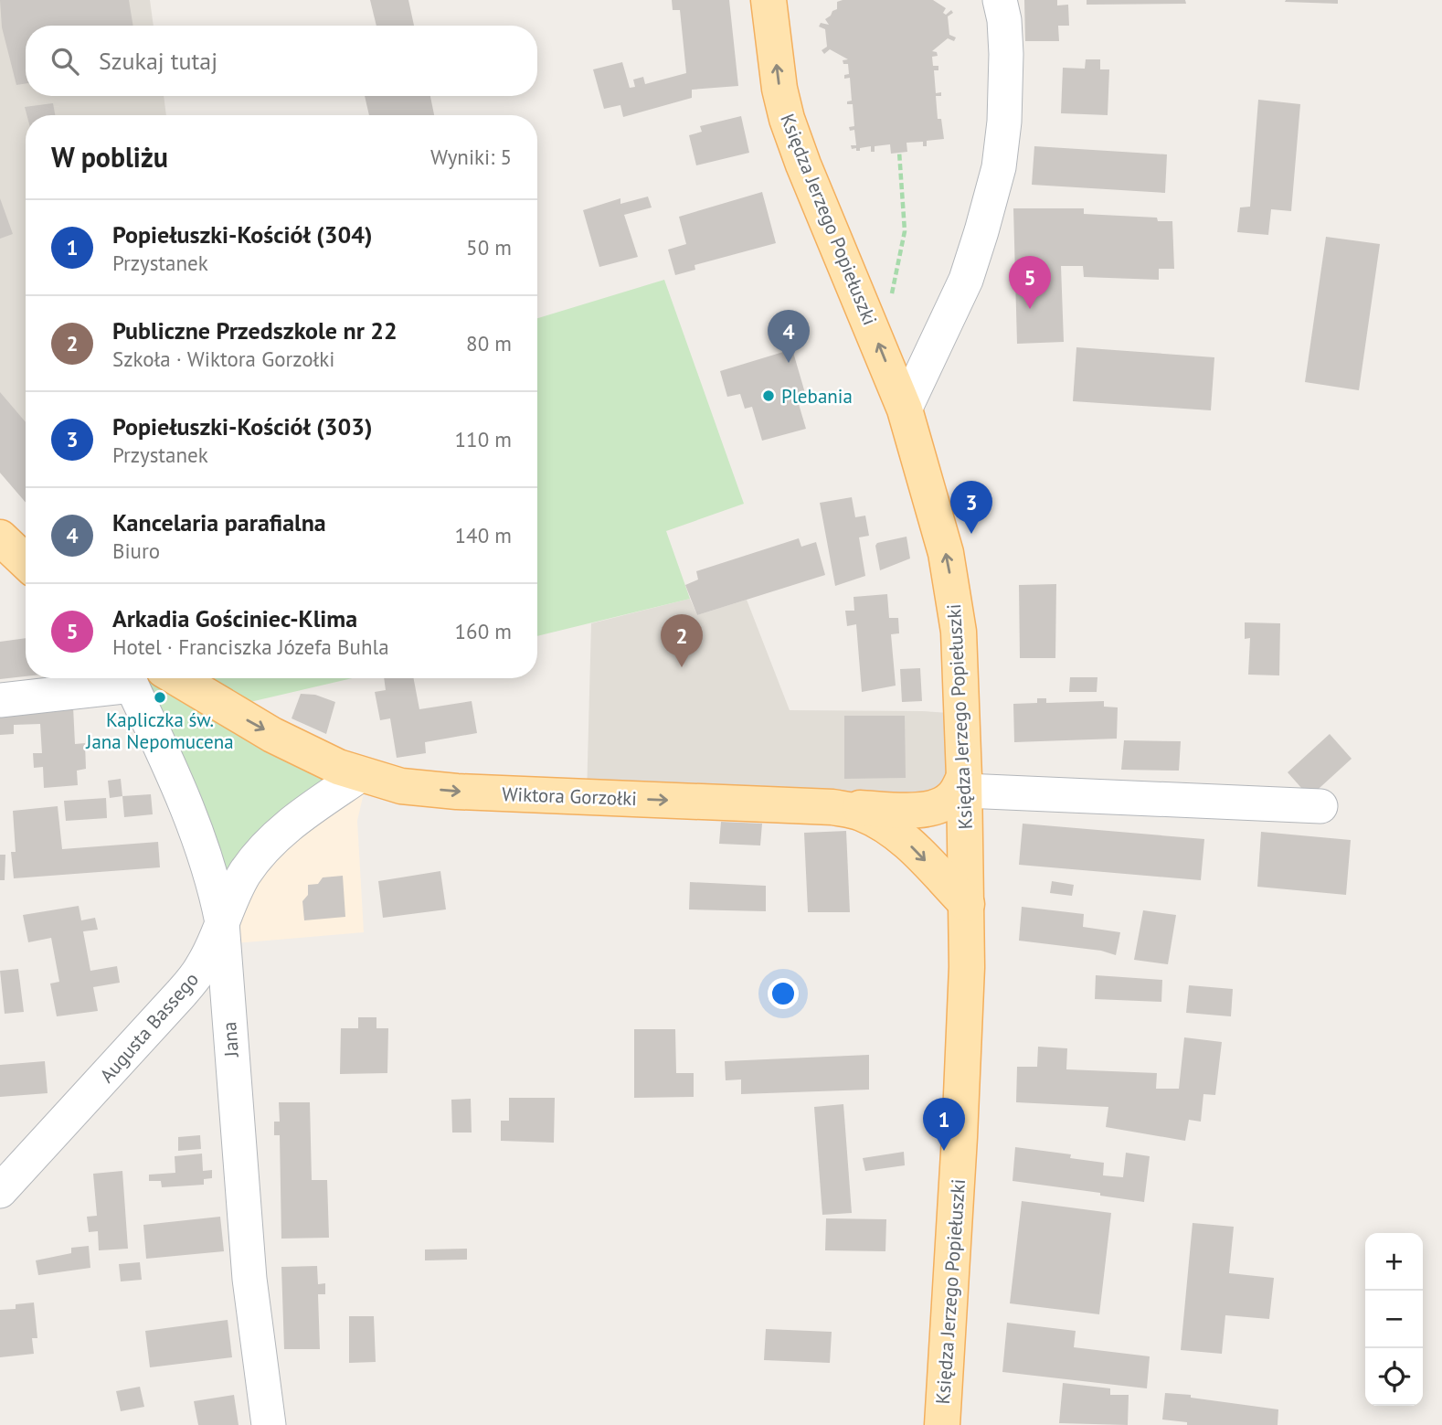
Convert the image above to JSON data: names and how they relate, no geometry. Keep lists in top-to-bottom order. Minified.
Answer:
{"streets":{"main road":["Księdza Jerzego Popiełuszki","Wiktora Gorzołki"],"street":["Augusta Bassego","Jana"]},"crossings":[["Księdza Jerzego Popiełuszki","Wiktora Gorzołki"],["Wiktora Gorzołki","Augusta Bassego"],["Augusta Bassego","Jana"]],"one_way":["Księdza Jerzego Popiełuszki","Wiktora Gorzołki"],"places":["Plebania","Kapliczka św. Jana Nepomucena"],"page":{"search":"Szukaj tutaj","heading":["W pobliżu","Wyniki: 5"],"list":[{"mark":"1","name":"Popiełuszki-Kościół (304)","note":"Przystanek","value":"50 m"},{"mark":"2","name":"Publiczne Przedszkole nr 22","note":"Szkoła · Wiktora Gorzołki","value":"80 m"},{"mark":"3","name":"Popiełuszki-Kościół (303)","note":"Przystanek","value":"110 m"},{"mark":"4","name":"Kancelaria parafialna","note":"Biuro","value":"140 m"},{"mark":"5","name":"Arkadia Gościniec-Klima","note":"Hotel · Franciszka Józefa Buhla","value":"160 m"}],"pins":["5","4","3","2","1"],"map_buttons":["+","−"]}}
